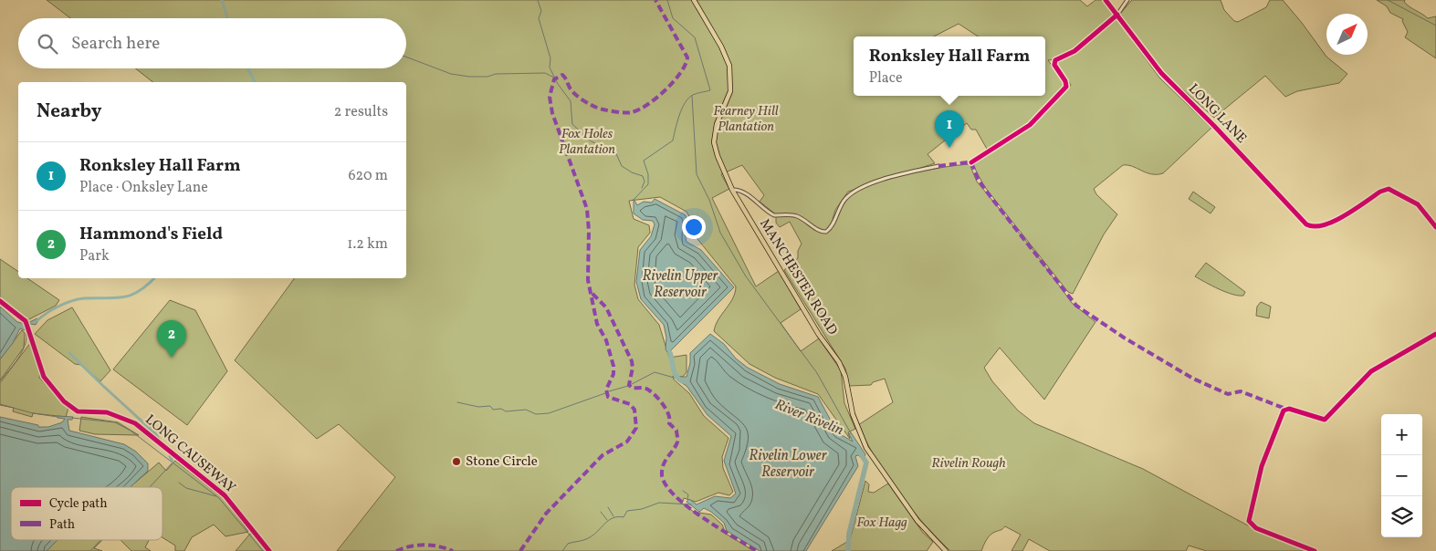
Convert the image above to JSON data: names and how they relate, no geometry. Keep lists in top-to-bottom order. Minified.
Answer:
{"streets":{"main road":["MANCHESTER ROAD"],"street":["LONG LANE","LONG CAUSEWAY"]},"water":["Rivelin Upper Reservoir","River Rivelin","Rivelin Lower Reservoir"],"parks":["Fearney Hill Plantation","Fox Holes Plantation","Rivelin Rough","Fox Hagg"],"places":["Stone Circle"],"legend":["Cycle path","Path"],"north":"top right","page":{"search":"Search here","popup":["Ronksley Hall Farm","Place"],"heading":["Nearby","2 results"],"pins":["1","2"],"list":[{"mark":"1","name":"Ronksley Hall Farm","note":"Place · Onksley Lane","value":"620 m"},{"mark":"2","name":"Hammond's Field","note":"Park","value":"1.2 km"}],"map_buttons":["+","−"]}}
